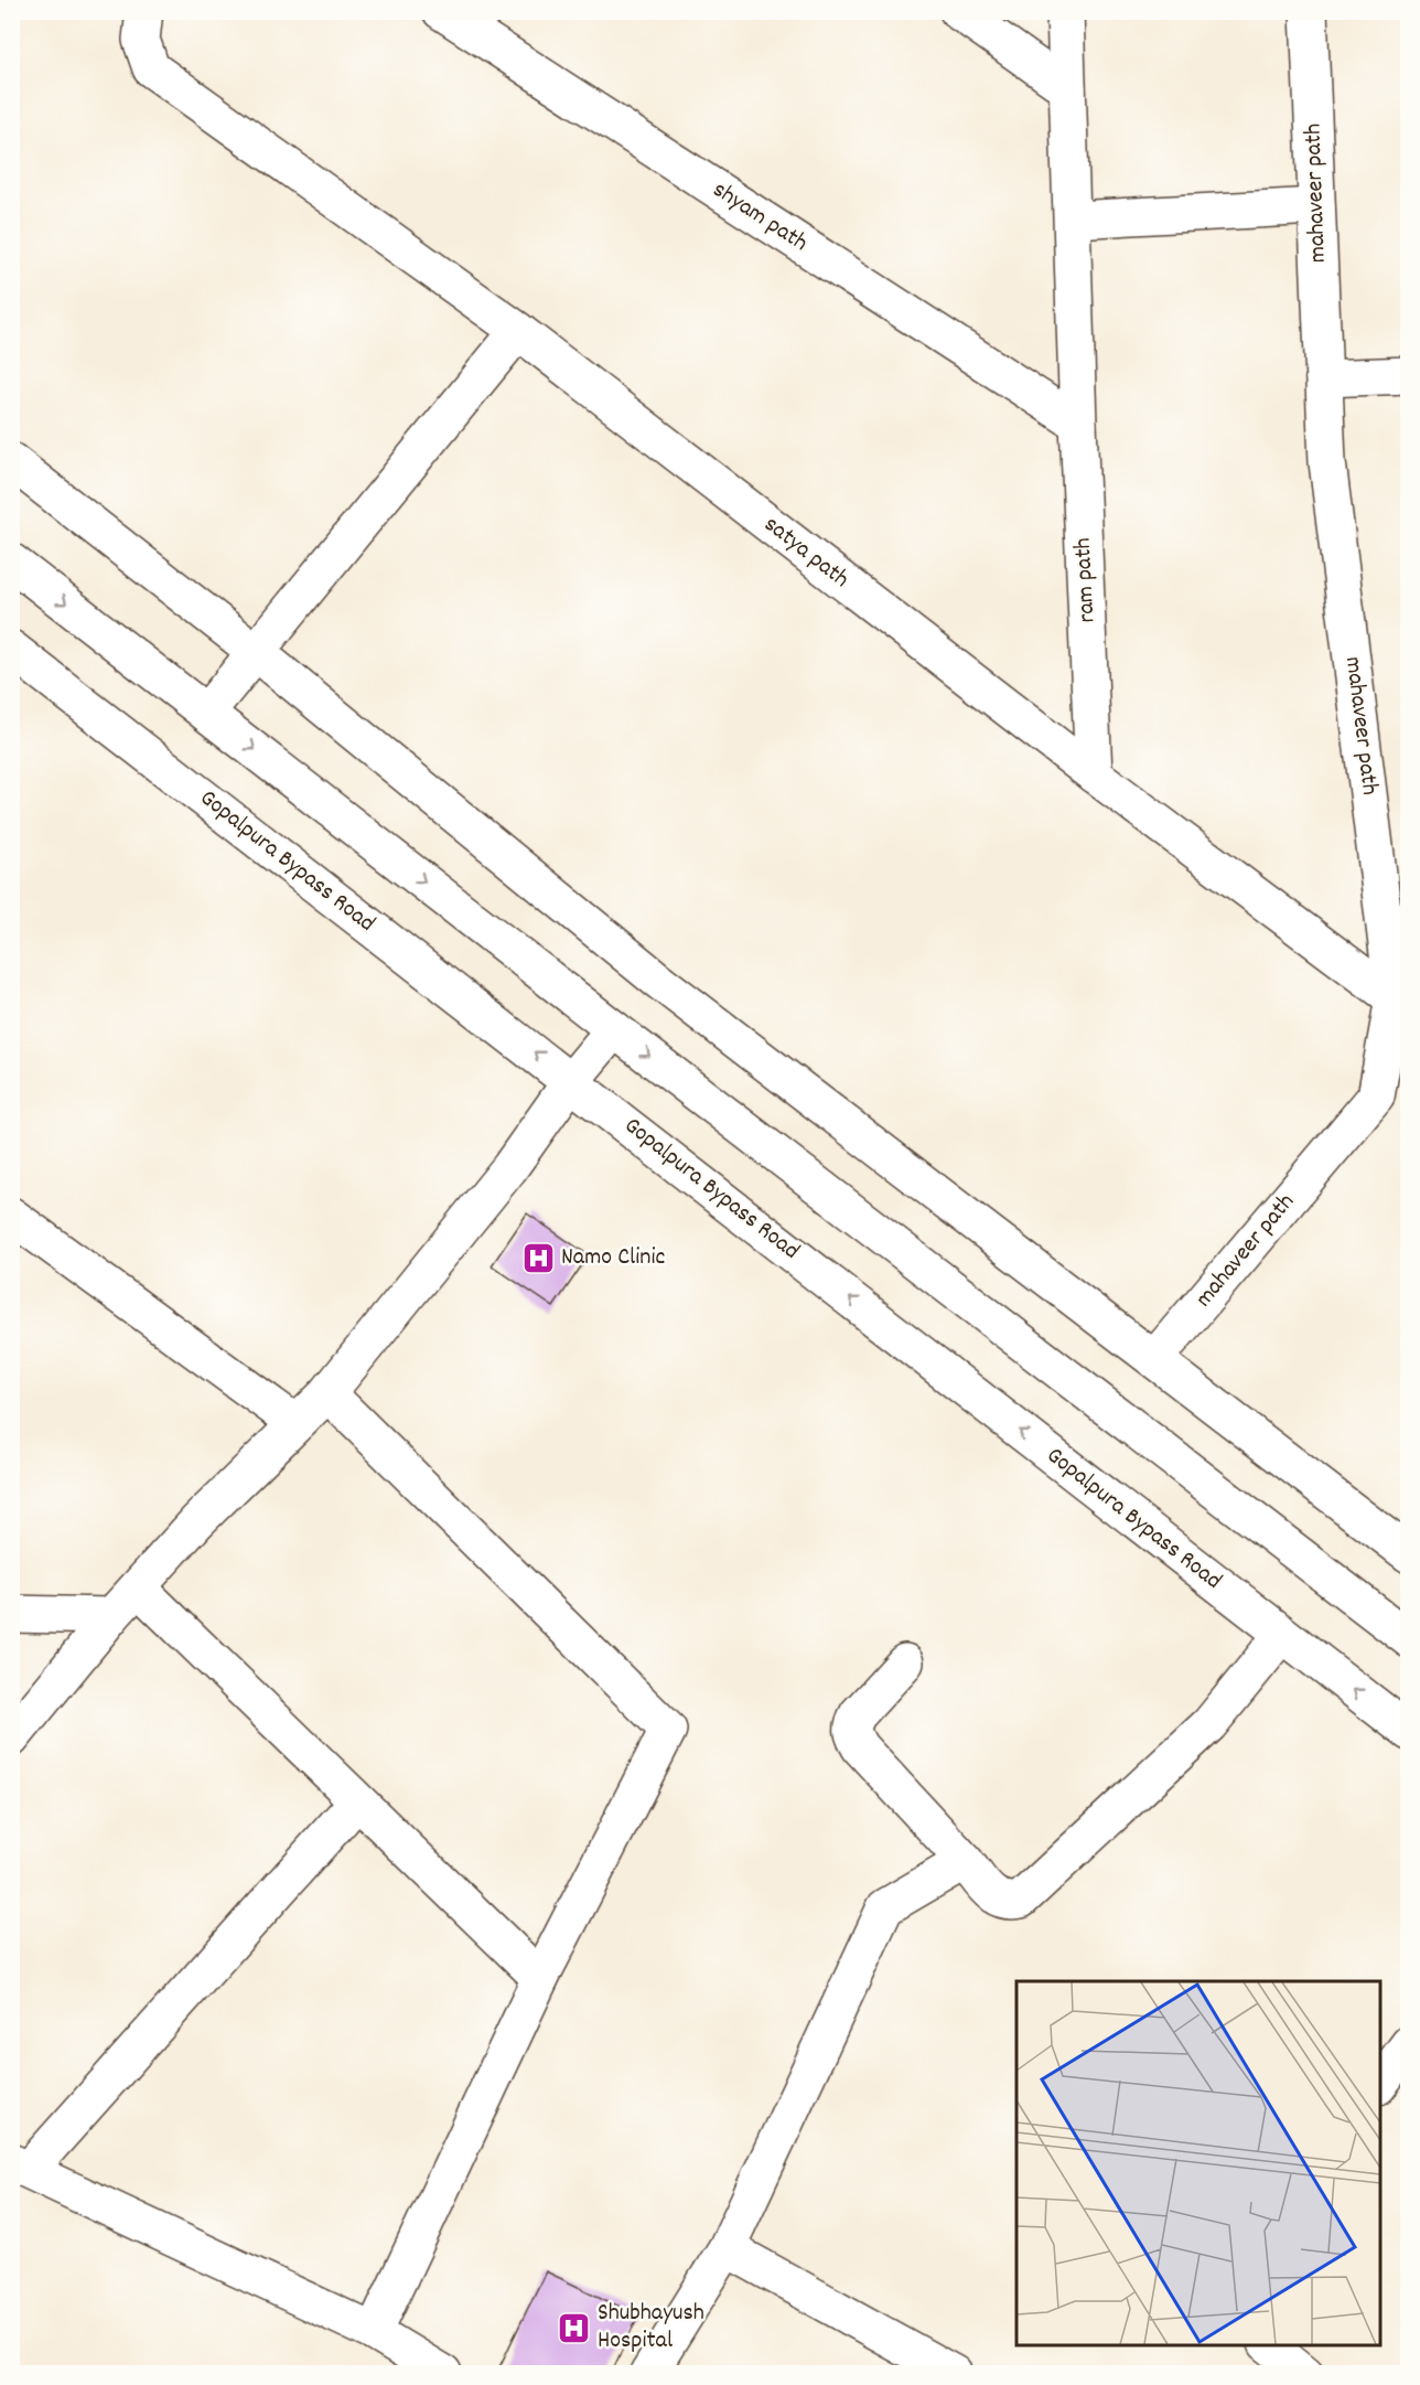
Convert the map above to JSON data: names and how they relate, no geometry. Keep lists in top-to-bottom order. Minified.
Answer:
{"streets":{"street":["mahaveer path","shyam path","satya path","ram path","Gopalpura Bypass Road"]},"crossings":[["shyam path","ram path"],["satya path","ram path"]],"places":{"hospital":["Namo Clinic","Shubhayush Hospital"]}}
